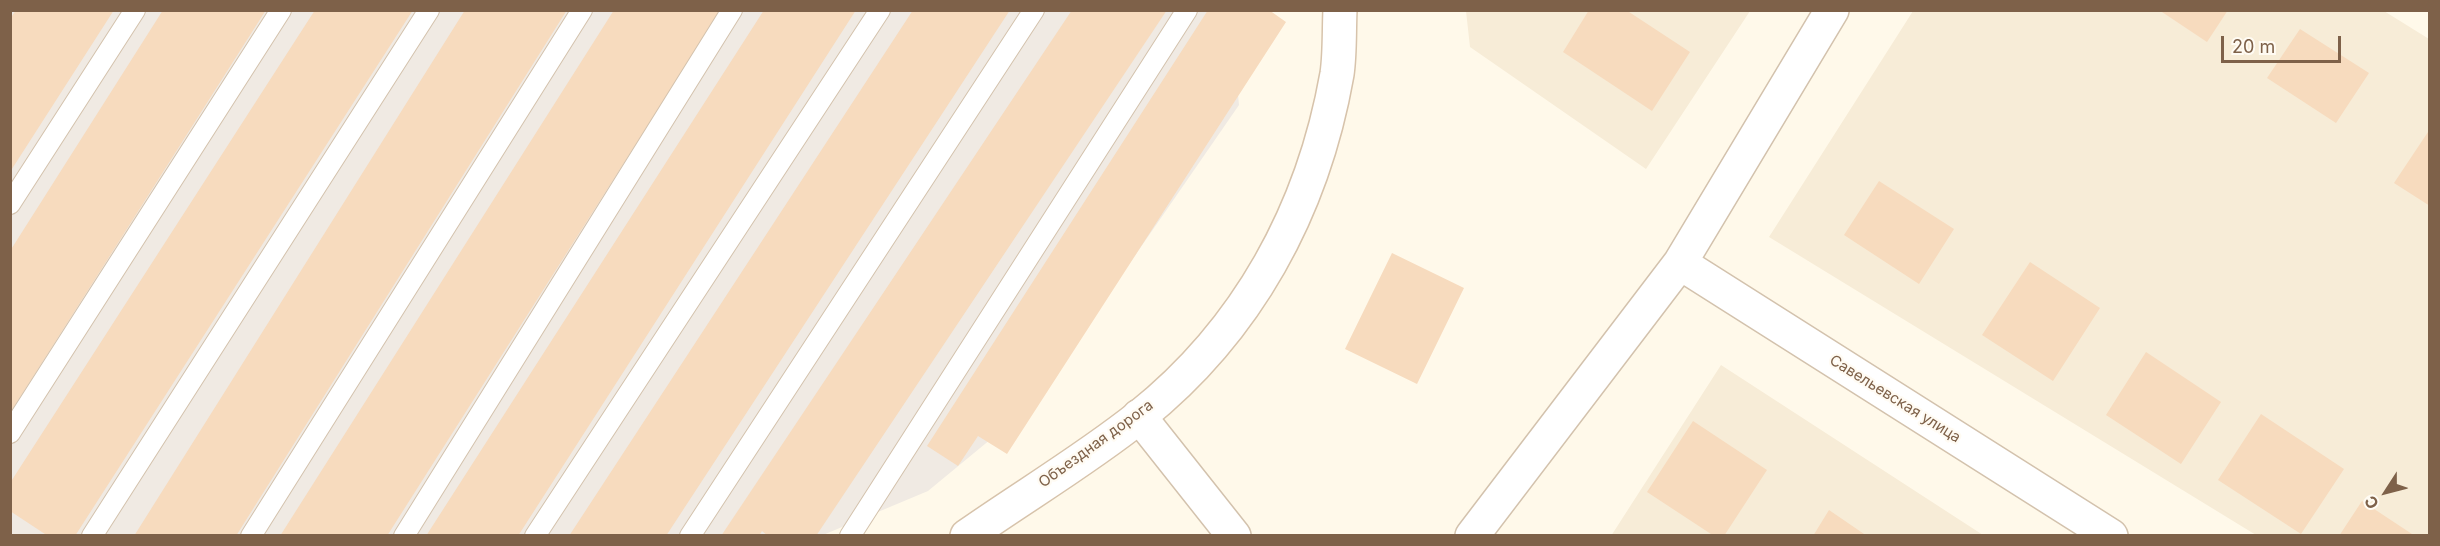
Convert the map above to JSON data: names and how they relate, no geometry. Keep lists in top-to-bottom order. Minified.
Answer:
{"streets":{"street":["Савельевская улица","Объездная дорога"]},"scale_bar":"20 m","north":"bottom left"}
